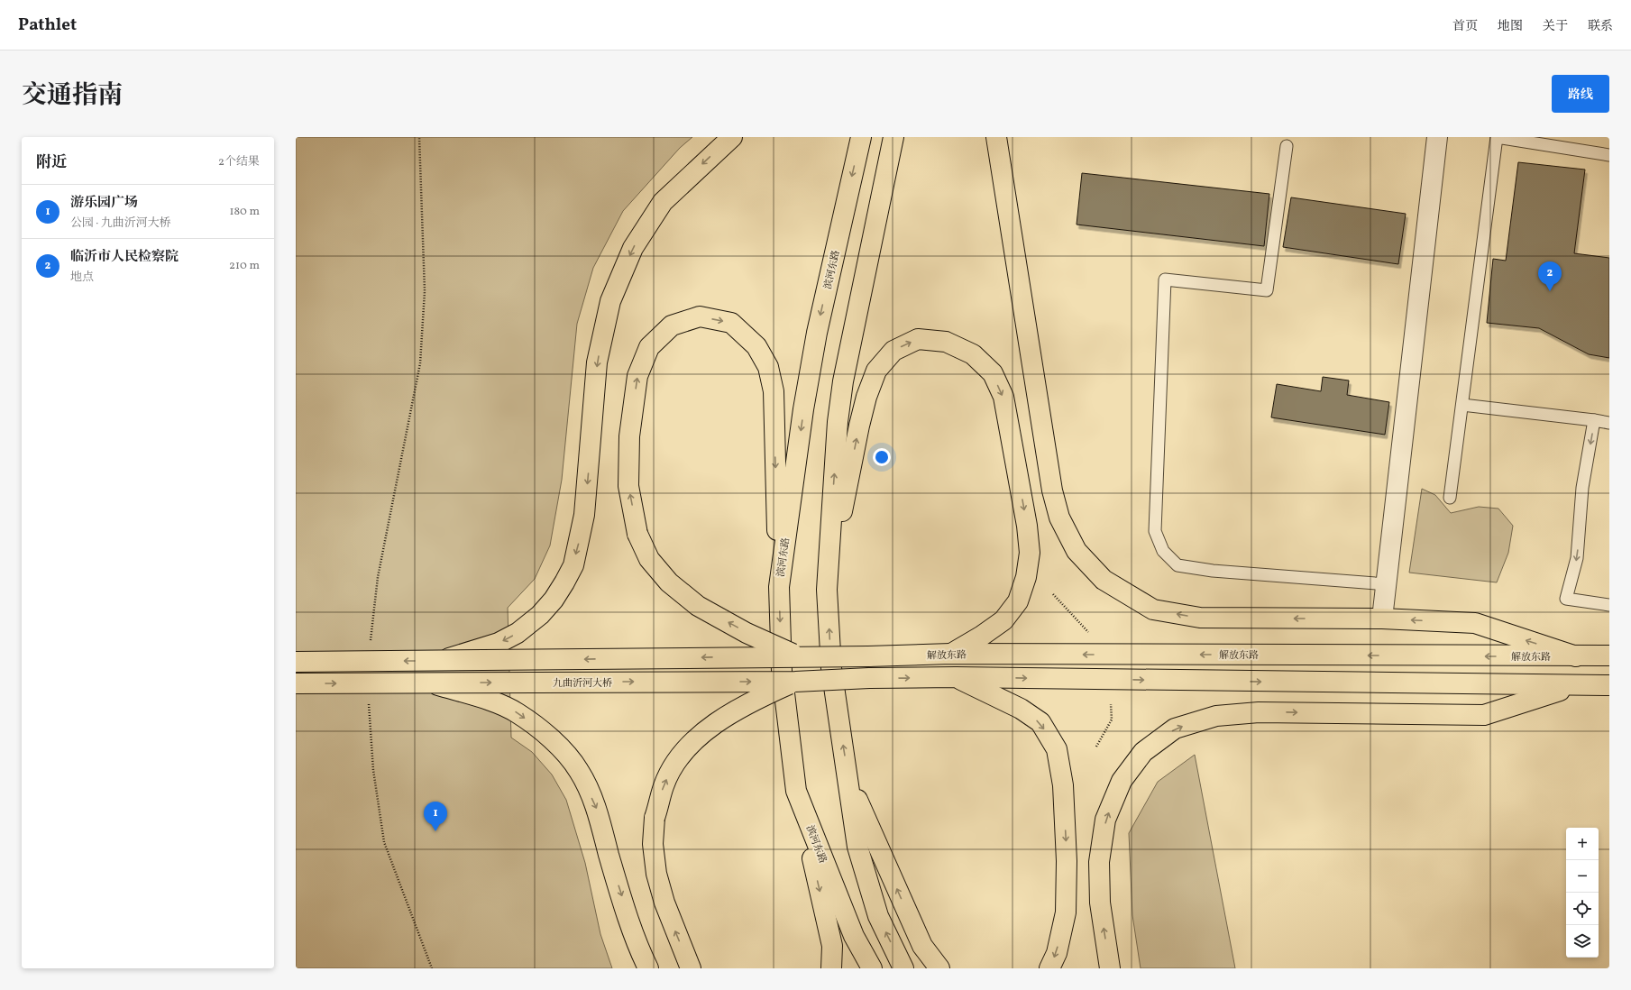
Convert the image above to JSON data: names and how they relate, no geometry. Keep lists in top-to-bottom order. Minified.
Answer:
{"streets":{"main road":["滨河东路","解放东路","九曲沂河大桥"]},"page":{"header":"Pathlet","nav":["首页","地图","关于","联系"],"title":"交通指南","buttons":"路线","heading":["附近","2个结果"],"list":[{"mark":"1","name":"游乐园广场","note":"公园 · 九曲沂河大桥","value":"180 m"},{"mark":"2","name":"临沂市人民检察院","note":"地点","value":"210 m"}],"pins":["2","1"],"map_buttons":["+","−"]}}
